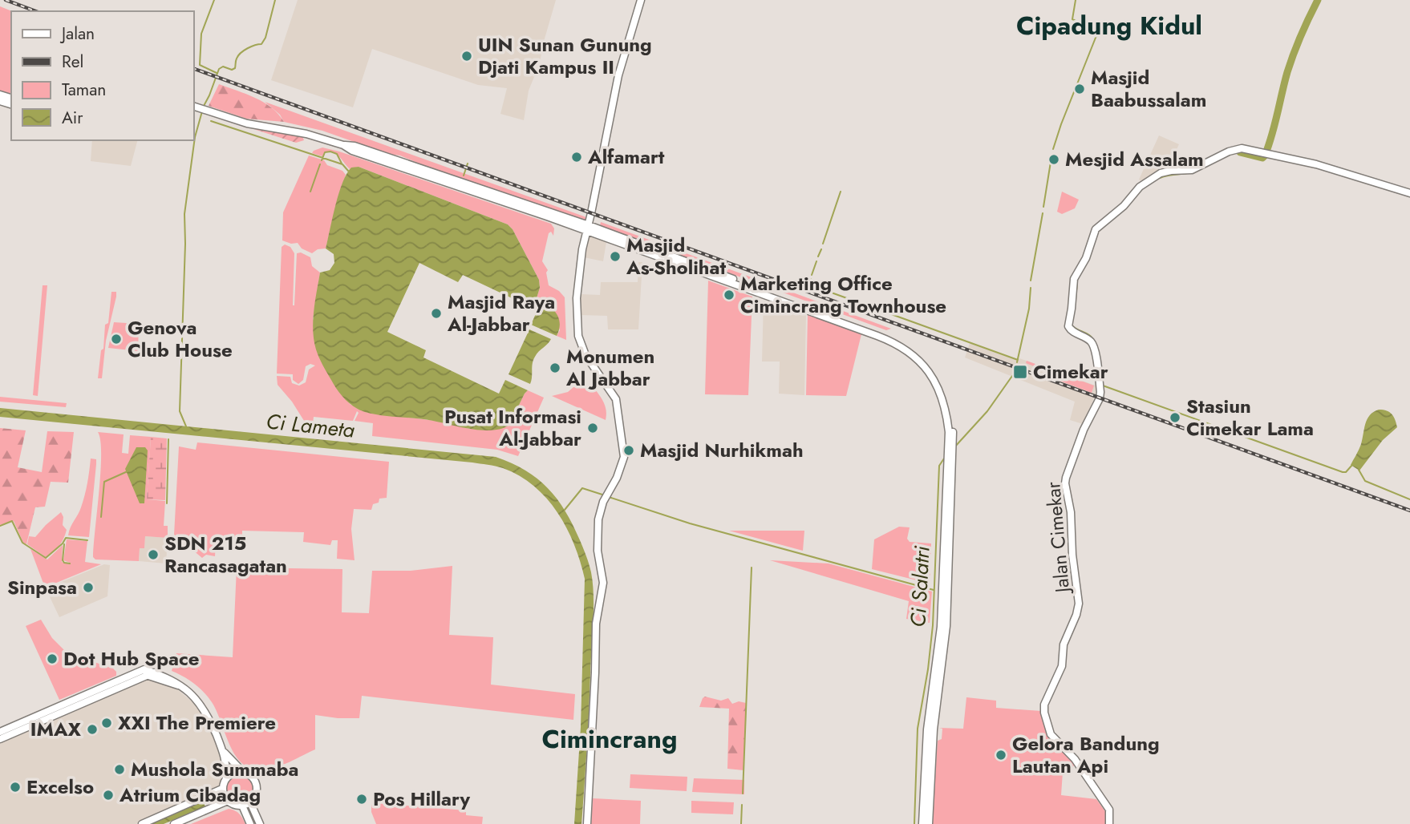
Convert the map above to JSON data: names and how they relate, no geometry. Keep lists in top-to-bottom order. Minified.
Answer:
{"streets":{"street":["Jalan Cimekar"]},"districts":["Cipadung Kidul","Cimincrang"],"water":["Ci Lameta","Ci Salatri"],"places":{"other":["UIN Sunan Gunung Djati Kampus II","Masjid Baabussalam","Alfamart","Mesjid Assalam","Masjid As-Sholihat","Marketing Office Cimincrang Townhouse","Masjid Raya Al-Jabbar","Genova Club House","Monumen Al Jabbar","Stasiun Cimekar Lama","Pusat Informasi Al-Jabbar","Masjid Nurhikmah","SDN 215 Rancasagatan","Sinpasa","Dot Hub Space","XXI The Premiere","IMAX","Gelora Bandung Lautan Api","Mushola Summaba","Excelso","Atrium Cibadag","Pos Hillary"],"transit":["Cimekar"]},"legend":["Jalan","Rel","Taman","Air"]}
